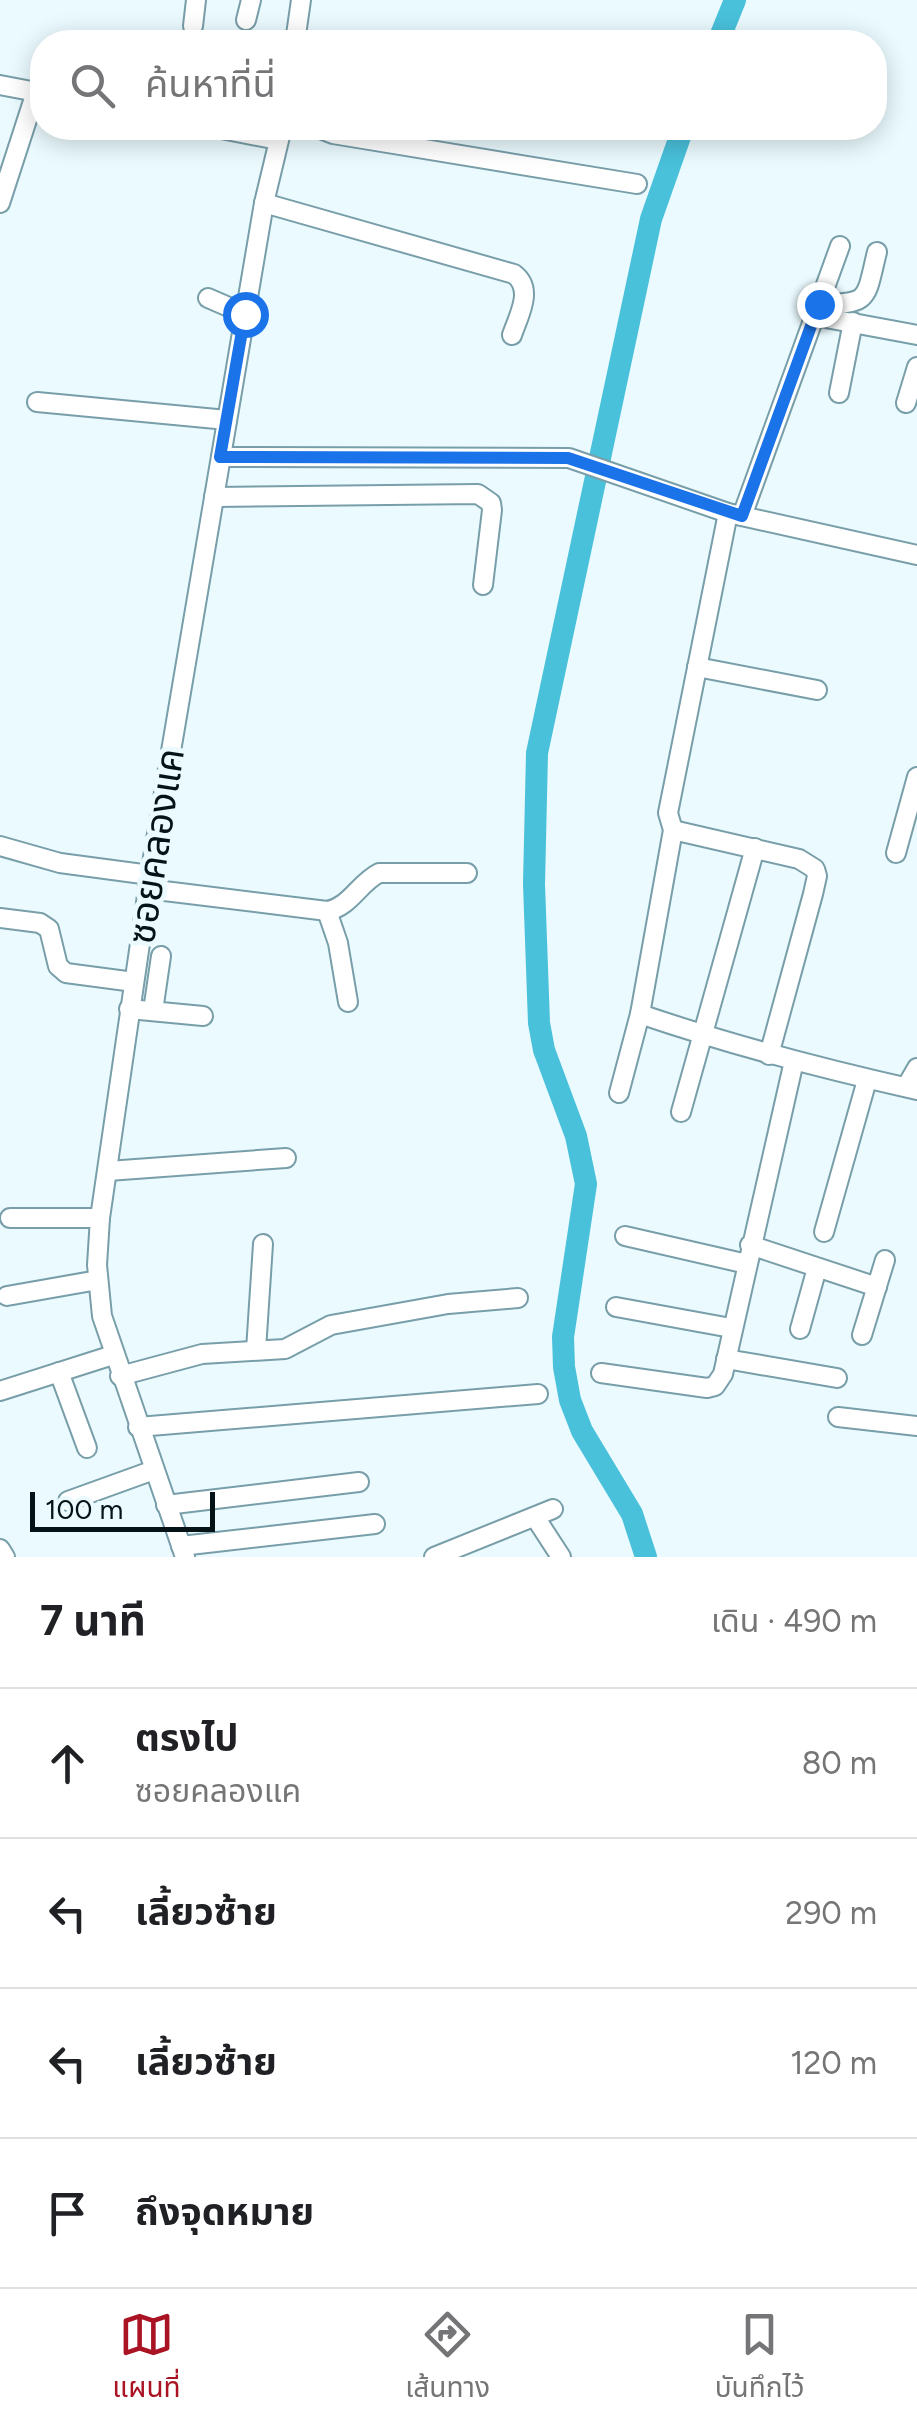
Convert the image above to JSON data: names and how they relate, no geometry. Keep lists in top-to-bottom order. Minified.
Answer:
{"streets":{"street":["ซอยคลองแค"]},"scale_bar":"100 m","page":{"search":"ค้นหาที่นี่","scale":"100 m","heading":["7 นาที","เดิน · 490 m"],"list":[["ตรงไป","ซอยคลองแค","80 m"],["เลี้ยวซ้าย","290 m"],["เลี้ยวซ้าย","120 m"],"ถึงจุดหมาย"],"nav":["แผนที่","เส้นทาง","บันทึกไว้"]}}
